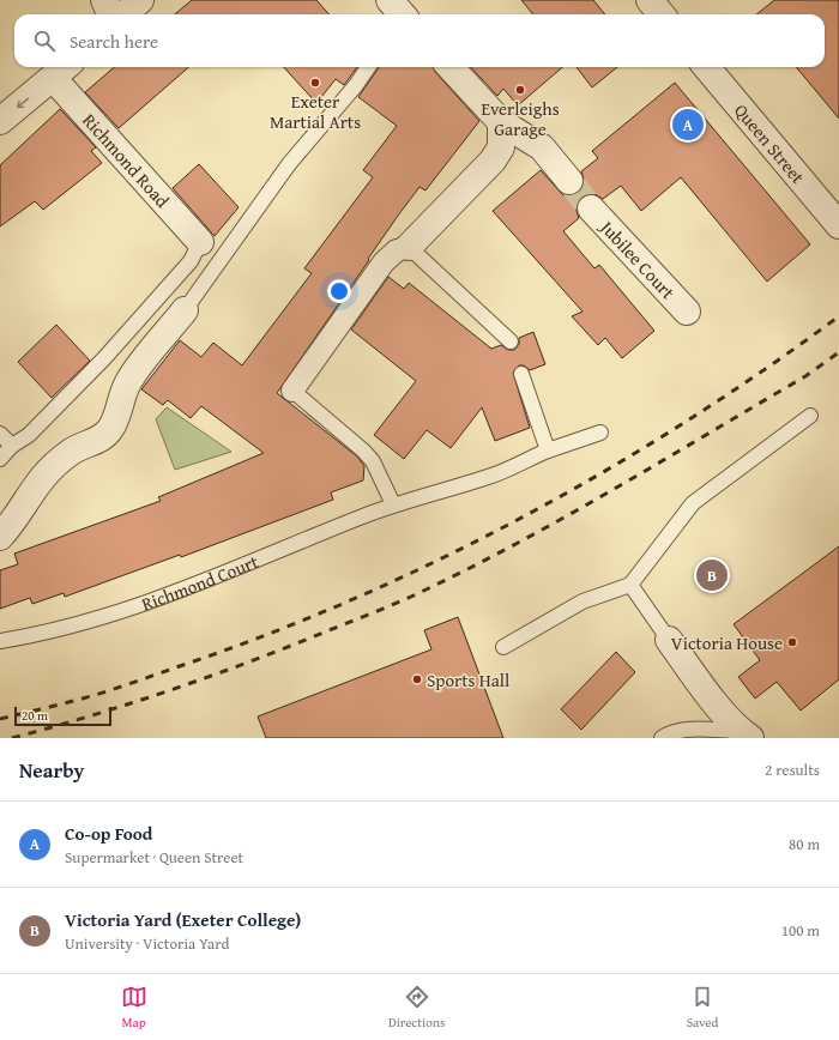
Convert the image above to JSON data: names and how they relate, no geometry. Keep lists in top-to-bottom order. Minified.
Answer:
{"streets":{"street":["Queen Street","Richmond Road","Jubilee Court"],"lane":["Richmond Court"]},"places":["Exeter Martial Arts","Everleighs Garage","Victoria House","Sports Hall"],"scale_bar":"20 m","page":{"search":"Search here","pins":["A","B"],"scale":"20 m","heading":["Nearby","2 results"],"list":[{"mark":"A","name":"Co-op Food","note":"Supermarket · Queen Street","value":"80 m"},{"mark":"B","name":"Victoria Yard (Exeter College)","note":"University · Victoria Yard","value":"100 m"}],"nav":["Map","Directions","Saved"]}}
